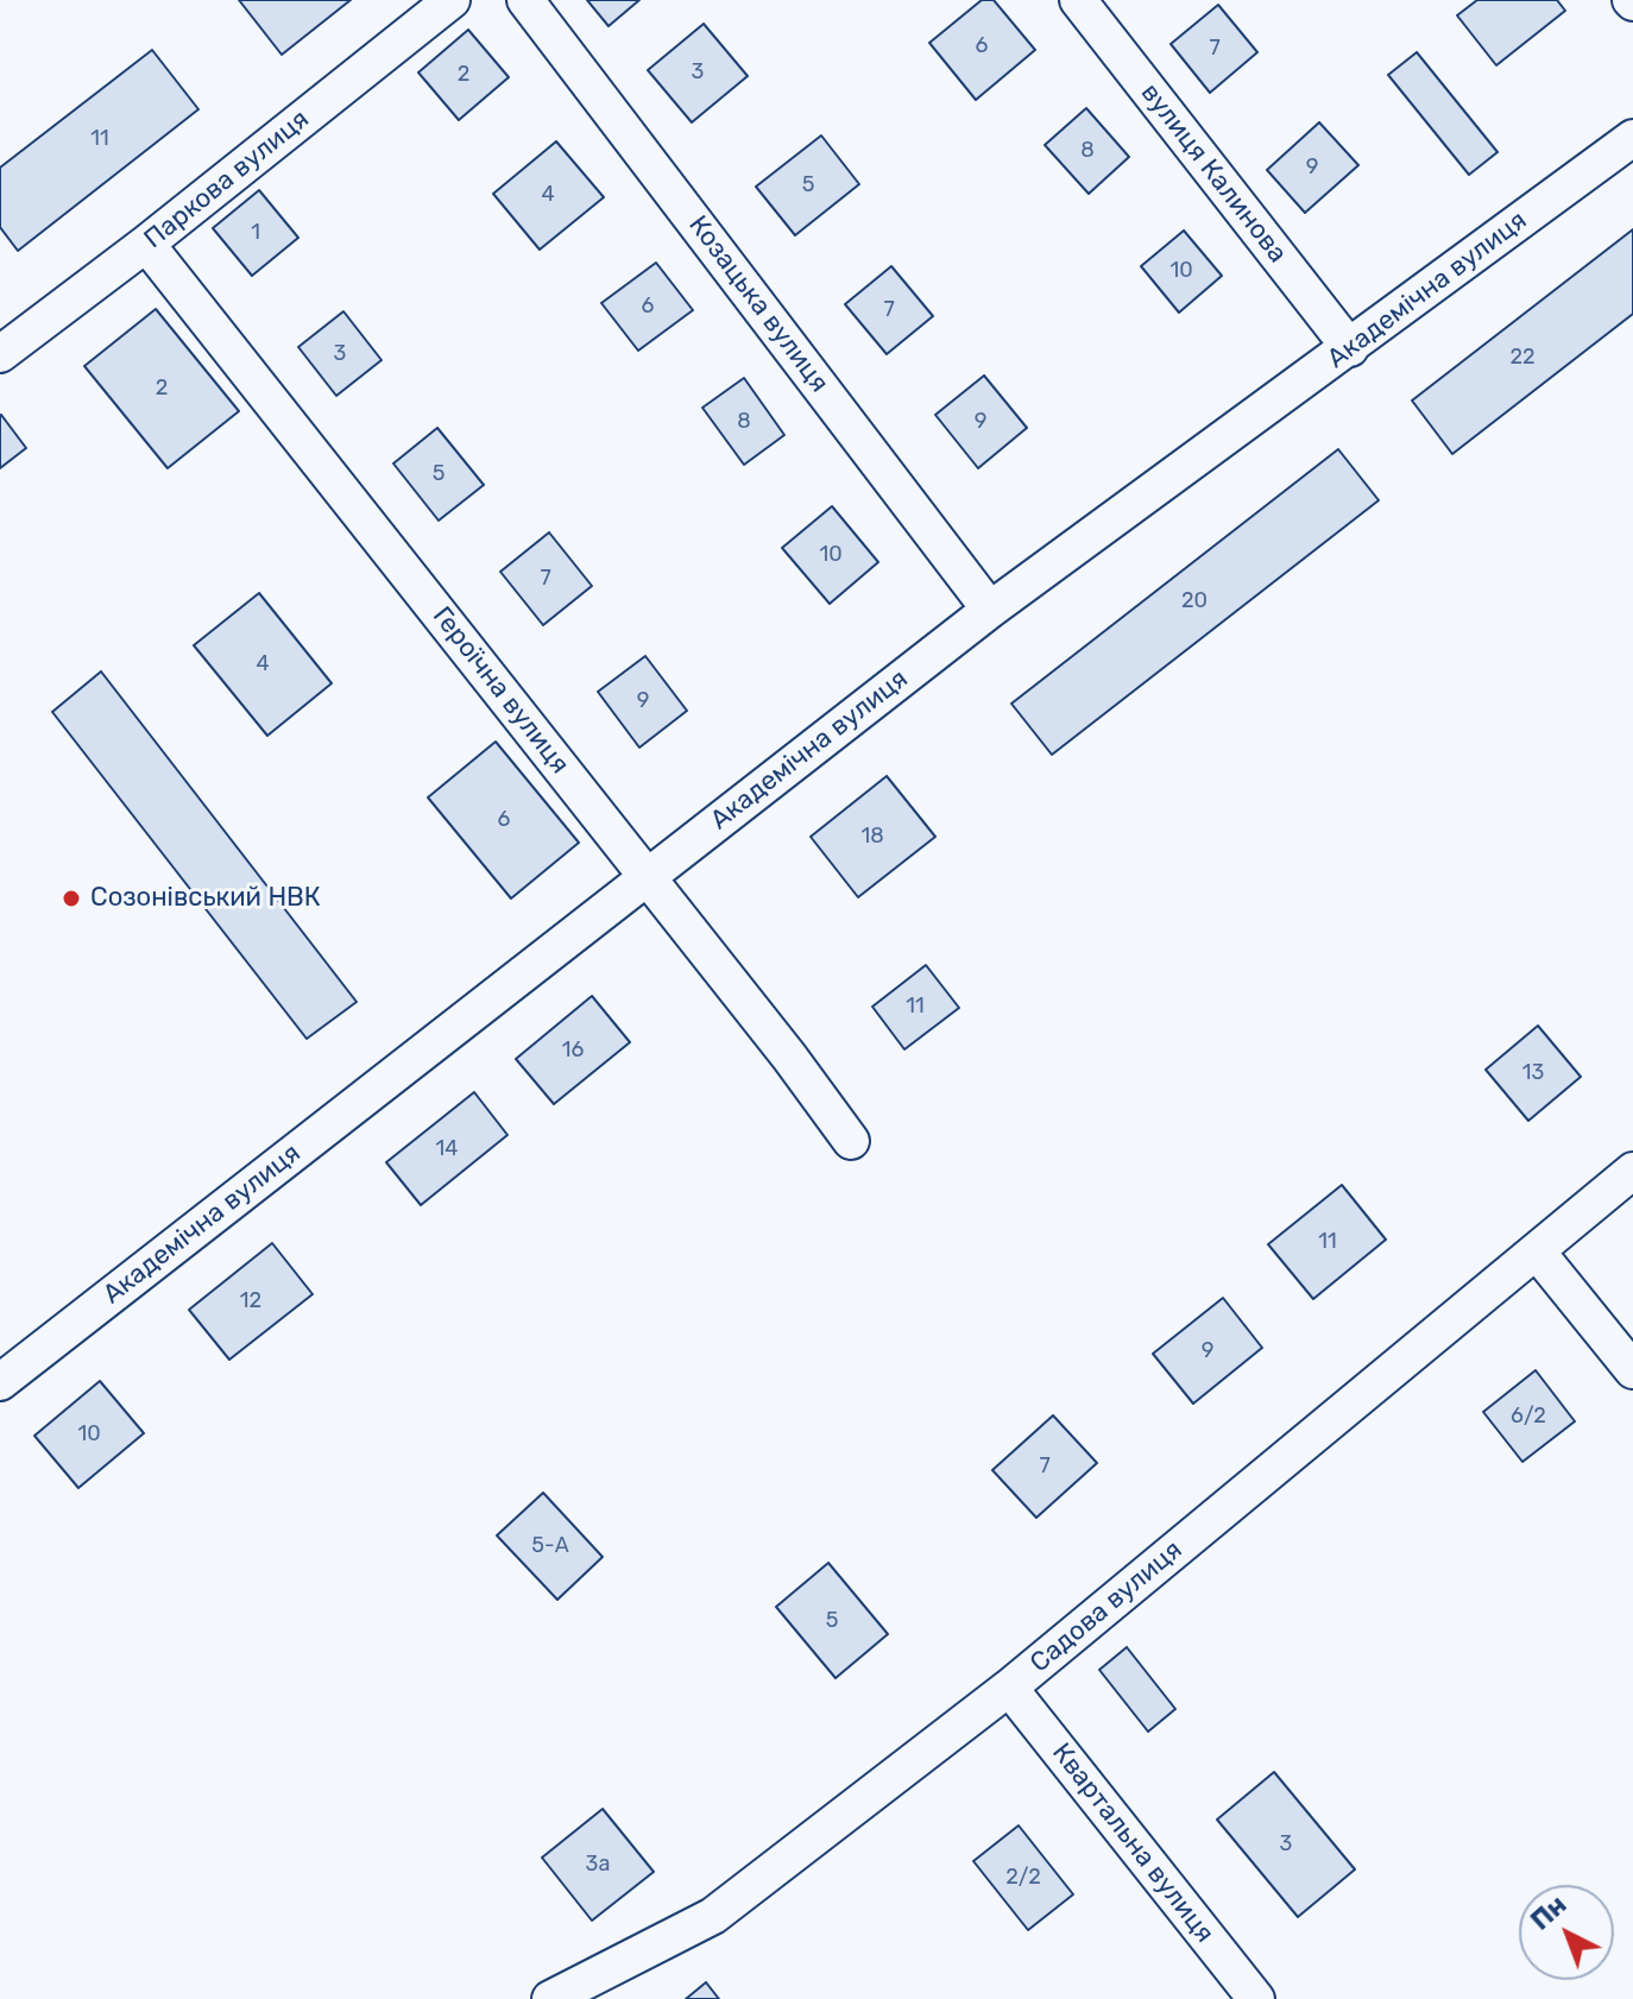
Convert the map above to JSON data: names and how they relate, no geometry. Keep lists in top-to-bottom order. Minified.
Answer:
{"streets":{"street":["вулиця Калинова","Паркова вулиця","Академічна вулиця","Козацька вулиця","Героїчна вулиця","Садова вулиця","Квартальна вулиця"]},"crossings":[["вулиця Калинова","Академічна вулиця"],["Паркова вулиця","Героїчна вулиця"],["Академічна вулиця","Козацька вулиця"],["Академічна вулиця","Героїчна вулиця"],["Садова вулиця","Квартальна вулиця"]],"places":["Созонівський НВК"],"house_numbers":["6","7","3","2","11","8","9","5","4","1","10","6","7","3","22","2","8","9","5","10","7","20","4","9","6","18","11","16","13","14","11","12","9","6/2","10","7","5-А","5","3","3а","2/2"],"north":"top left"}
